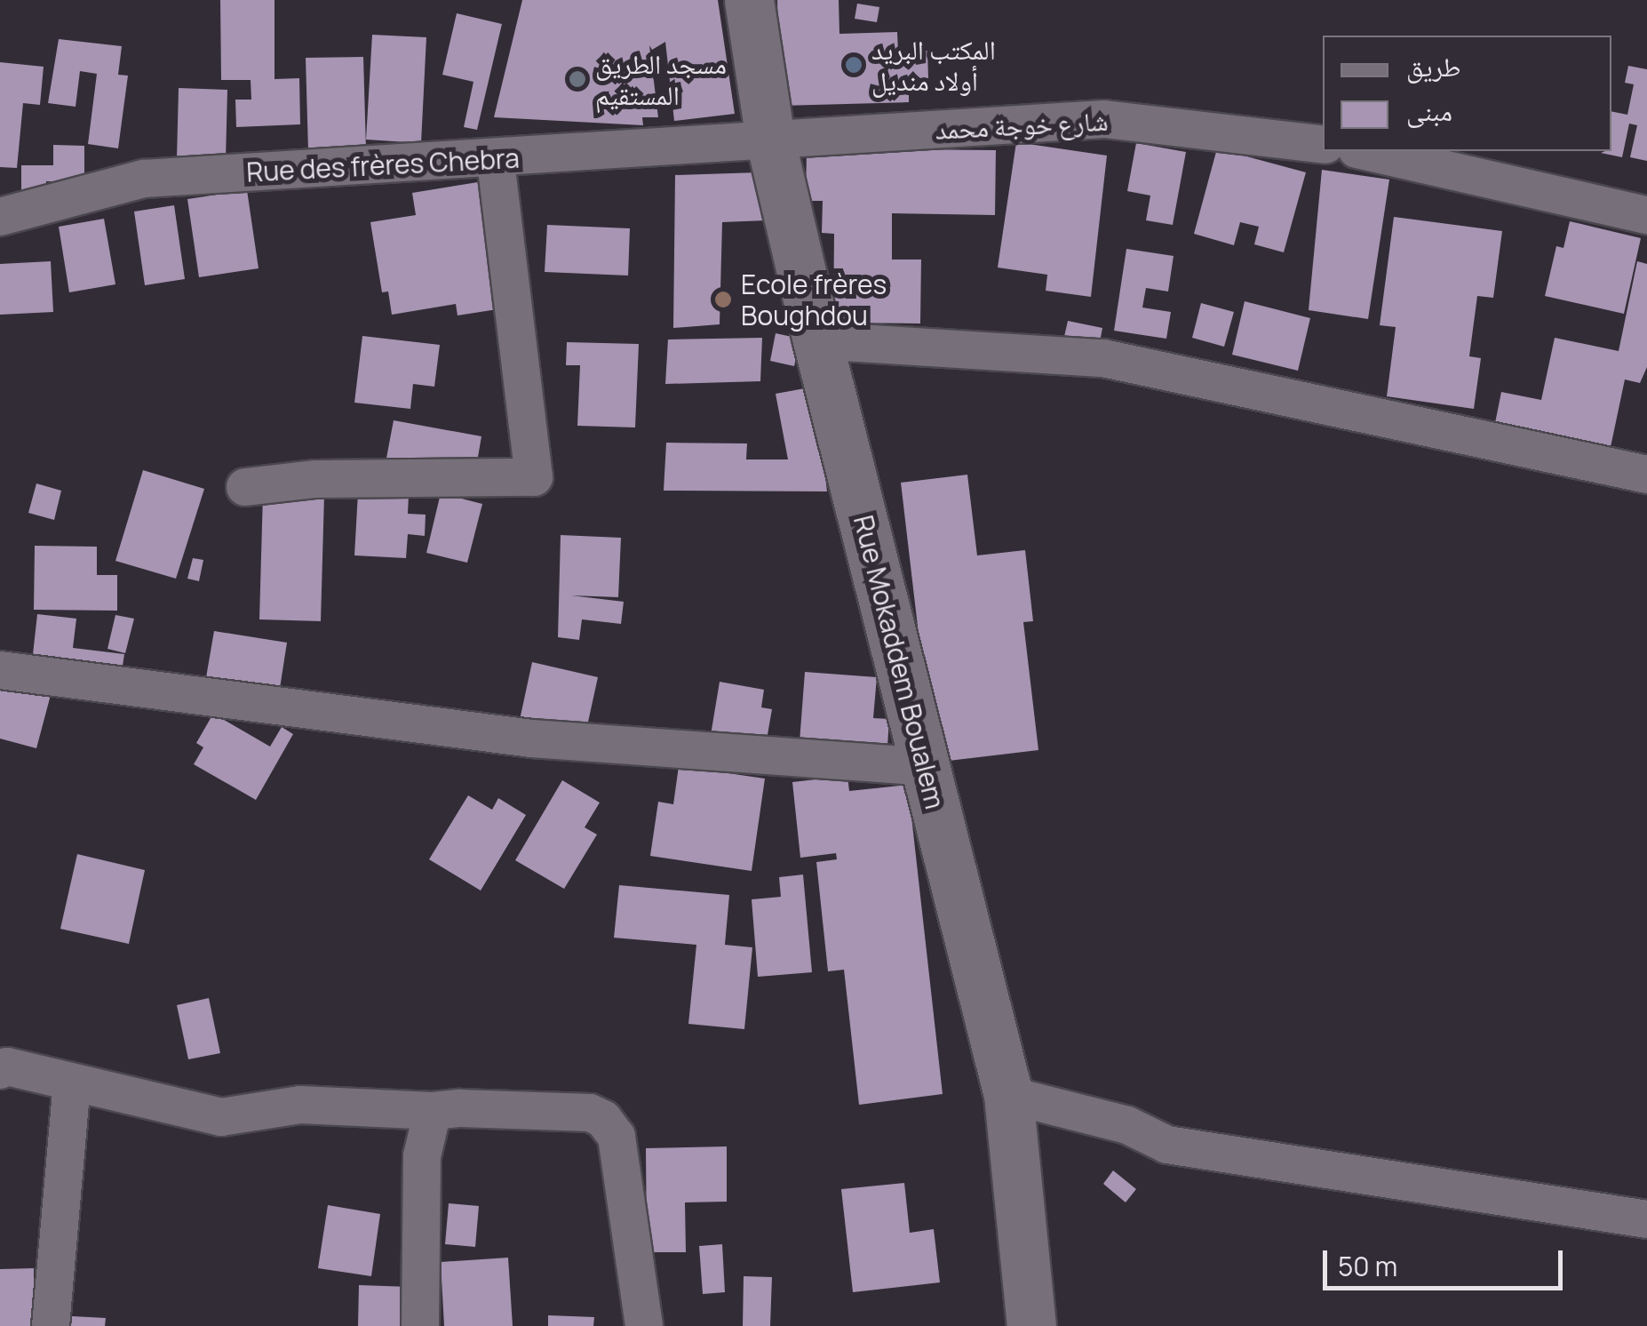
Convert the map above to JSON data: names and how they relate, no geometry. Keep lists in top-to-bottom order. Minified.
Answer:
{"streets":{"street":["شارع خوجة محمد","Rue des frères Chebra","Rue Mokaddem Boualem"]},"crossings":[["شارع خوجة محمد","Rue des frères Chebra"],["شارع خوجة محمد","Rue Mokaddem Boualem"],["Rue des frères Chebra","Rue Mokaddem Boualem"]],"places":["المكتب البريد أولاد منديل","مسجد الطريق المستقيم","Ecole frères Boughdou"],"legend":["طريق","مبنى"],"scale_bar":"50 m"}
